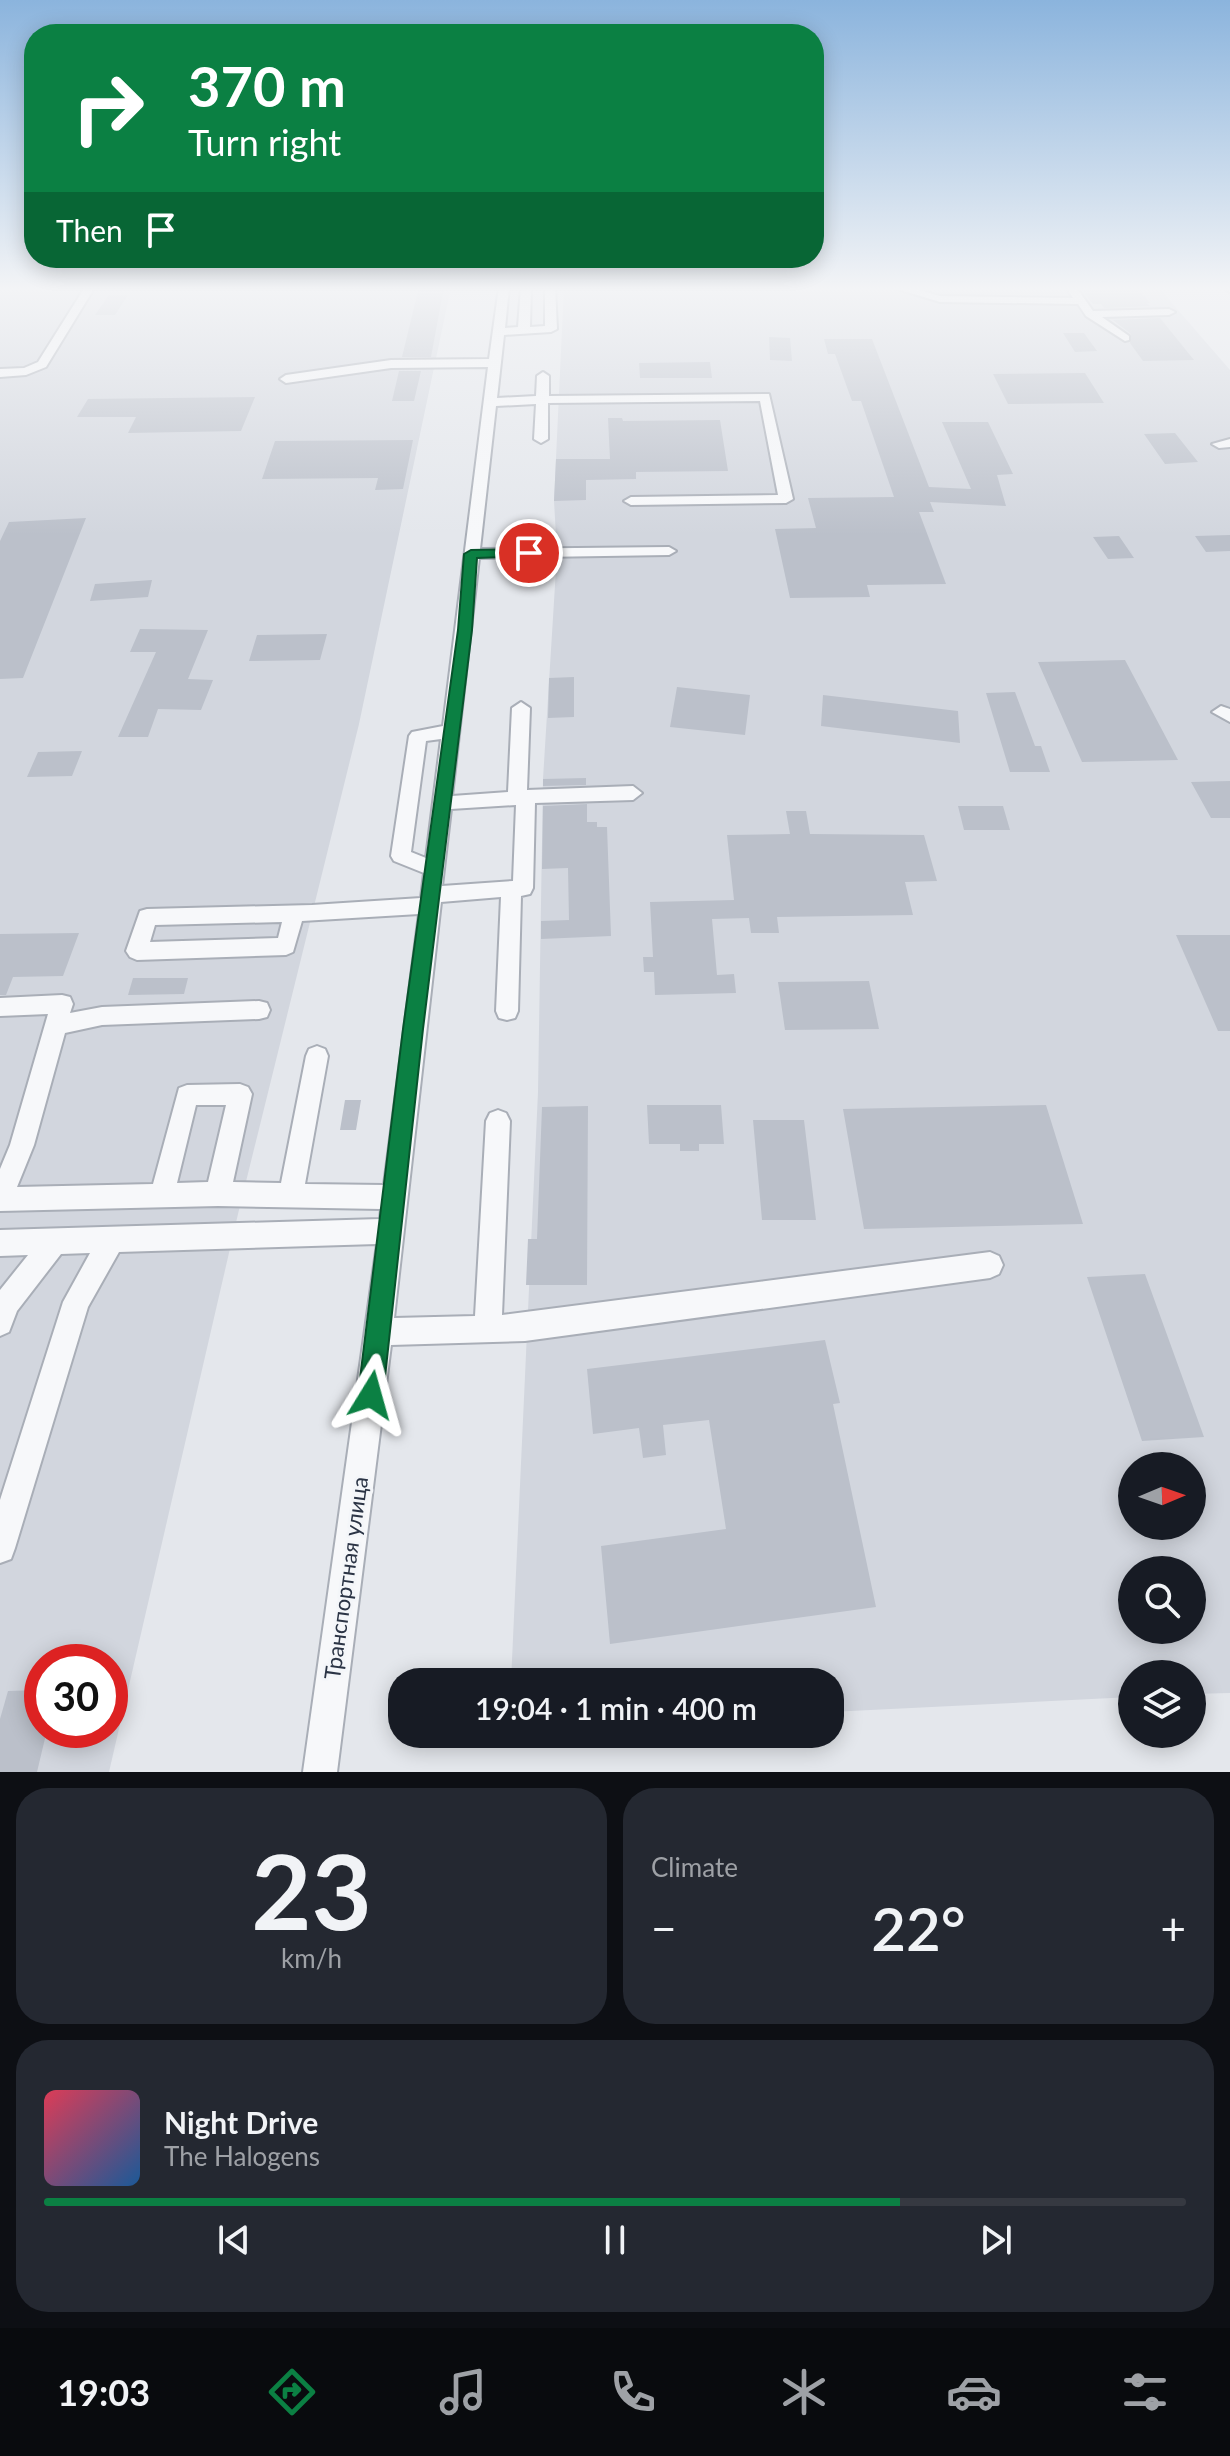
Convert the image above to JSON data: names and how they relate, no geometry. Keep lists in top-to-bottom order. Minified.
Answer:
{"streets":{"street":["Транспортная улица"]},"north":"right","page":{"turn":["370 m","Turn right"],"then":"Then","limit":"30","trip":"19:04 · 1 min · 400 m","tile":[["23","km/h"],"Climate"],"heat":["−","22°","+"],"song":["Night Drive","The Halogens"],"tabs":"19:03"}}
